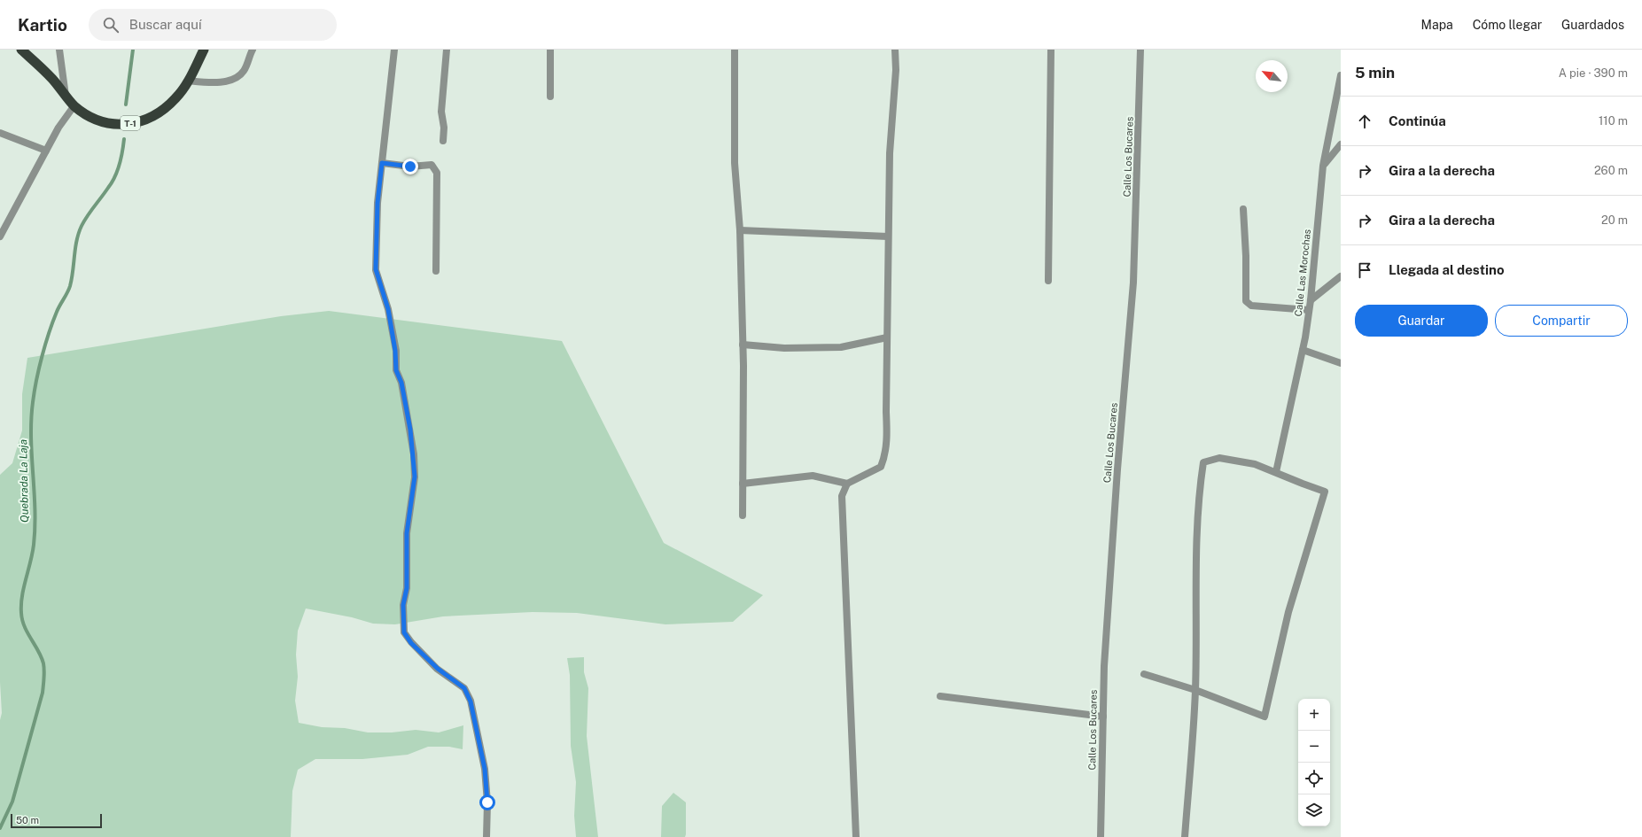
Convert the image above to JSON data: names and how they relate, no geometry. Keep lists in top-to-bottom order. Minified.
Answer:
{"streets":{"highway":["T-1"],"street":["Calle Los Bucares","Calle Las Morochas"]},"water":["Quebrada La Laja"],"scale_bar":"50 m","north":"top left","page":{"header":"Kartio","search":"Buscar aquí","nav":["Mapa","Cómo llegar","Guardados"],"heading":["5 min","A pie · 390 m"],"list":[["Continúa","110 m"],["Gira a la derecha","260 m"],["Gira a la derecha","20 m"],"Llegada al destino"],"buttons":["Guardar","Compartir"],"map_buttons":["+","−"],"scale":"50 m"}}
